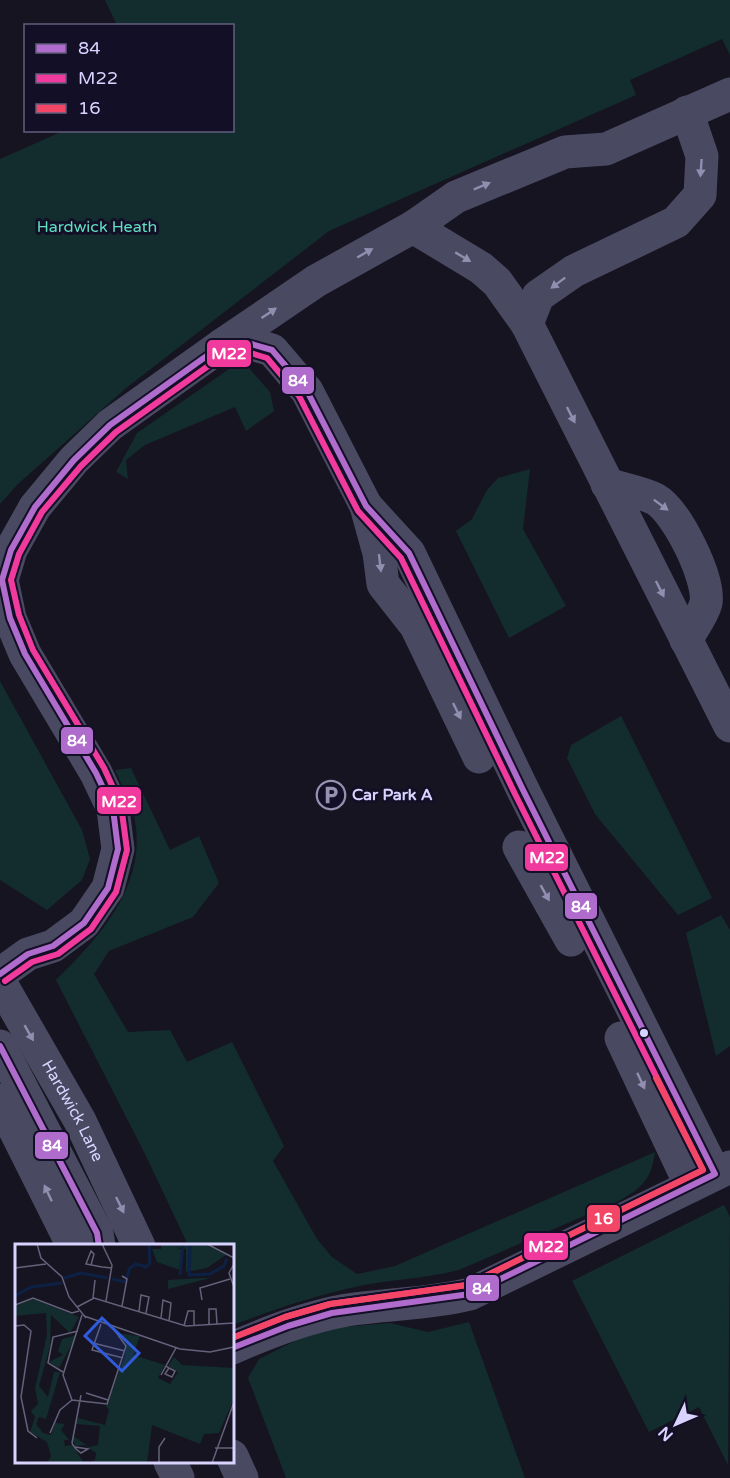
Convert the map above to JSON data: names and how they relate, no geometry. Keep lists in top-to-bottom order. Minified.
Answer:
{"streets":{"street":["Hardwick Lane"]},"parks":["Hardwick Heath"],"places":{"parking":["Car Park A"]},"lines":["transit line 84","transit line M22","transit line 16"],"legend":["84","M22","16"],"north":"bottom left"}
